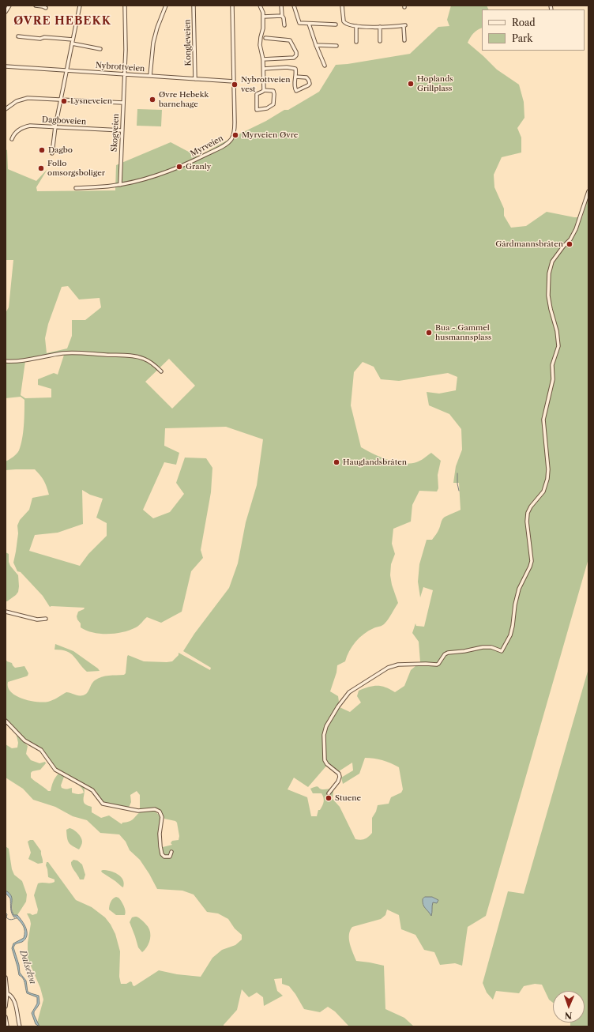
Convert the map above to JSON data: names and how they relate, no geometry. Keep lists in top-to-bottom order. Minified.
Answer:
{"streets":{"street":["Kongleveien","Nybrottveien","Dagboveien","Skogveien","Myrveien"]},"crossings":[["Kongleveien","Nybrottveien"],["Nybrottveien","Skogveien"],["Nybrottveien","Myrveien"],["Dagboveien","Skogveien"],["Skogveien","Myrveien"]],"districts":["ØVRE HEBEKK"],"water":["Dalselva"],"places":["Hoplands Grillplass","Nybrottveien vest","Øvre Hebekk barnehage","Lysneveien","Myrveien Øvre","Dagbo","Granly","Follo omsorgsboliger","Gårdmannsbråten","Bua - Gammel husmannsplass","Hauglandsbråten","Stuene"],"legend":["Road","Park"],"north":"bottom"}
